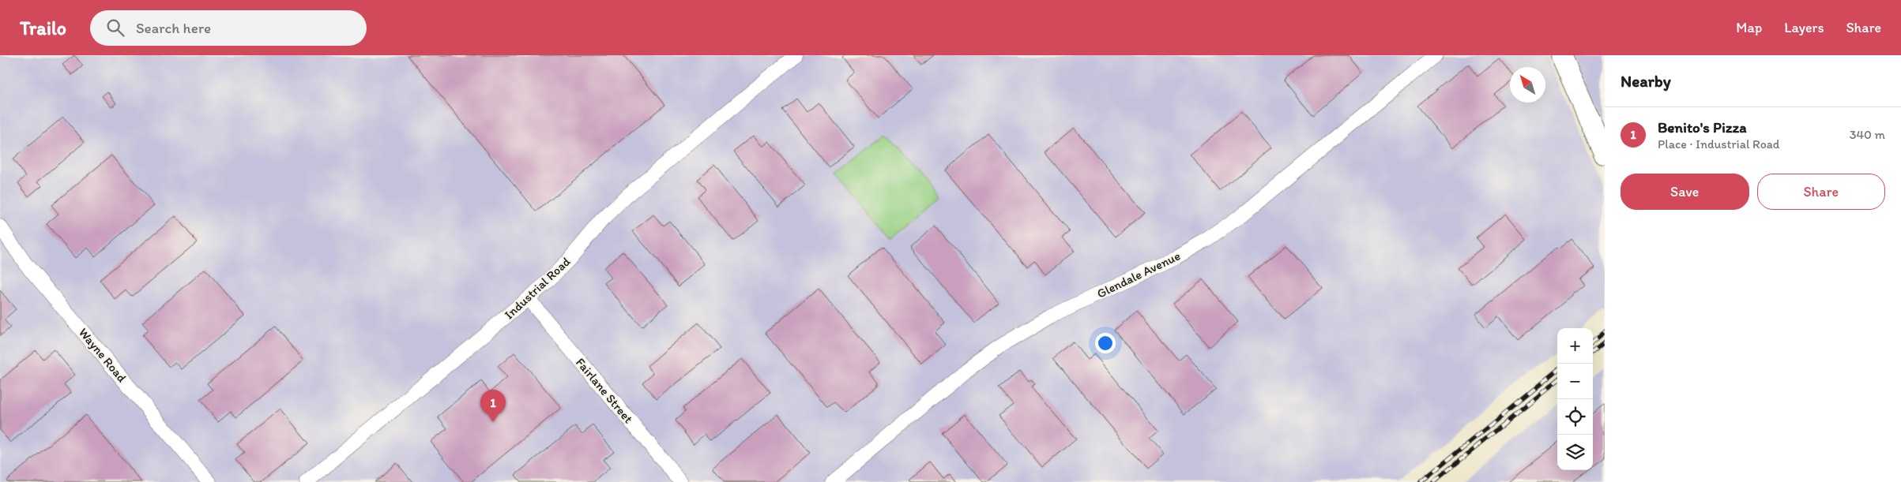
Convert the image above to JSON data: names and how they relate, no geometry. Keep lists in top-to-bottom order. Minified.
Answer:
{"streets":{"street":["Glendale Avenue","Industrial Road","Wayne Road","Fairlane Street"]},"crossings":[["Industrial Road","Fairlane Street"]],"north":"top left","page":{"header":"Trailo","search":"Search here","nav":["Map","Layers","Share"],"heading":"Nearby","list":[{"mark":"1","name":"Benito's Pizza","note":"Place · Industrial Road","value":"340 m"}],"buttons":["Save","Share"],"map_buttons":["+","−"],"pins":"1"}}
